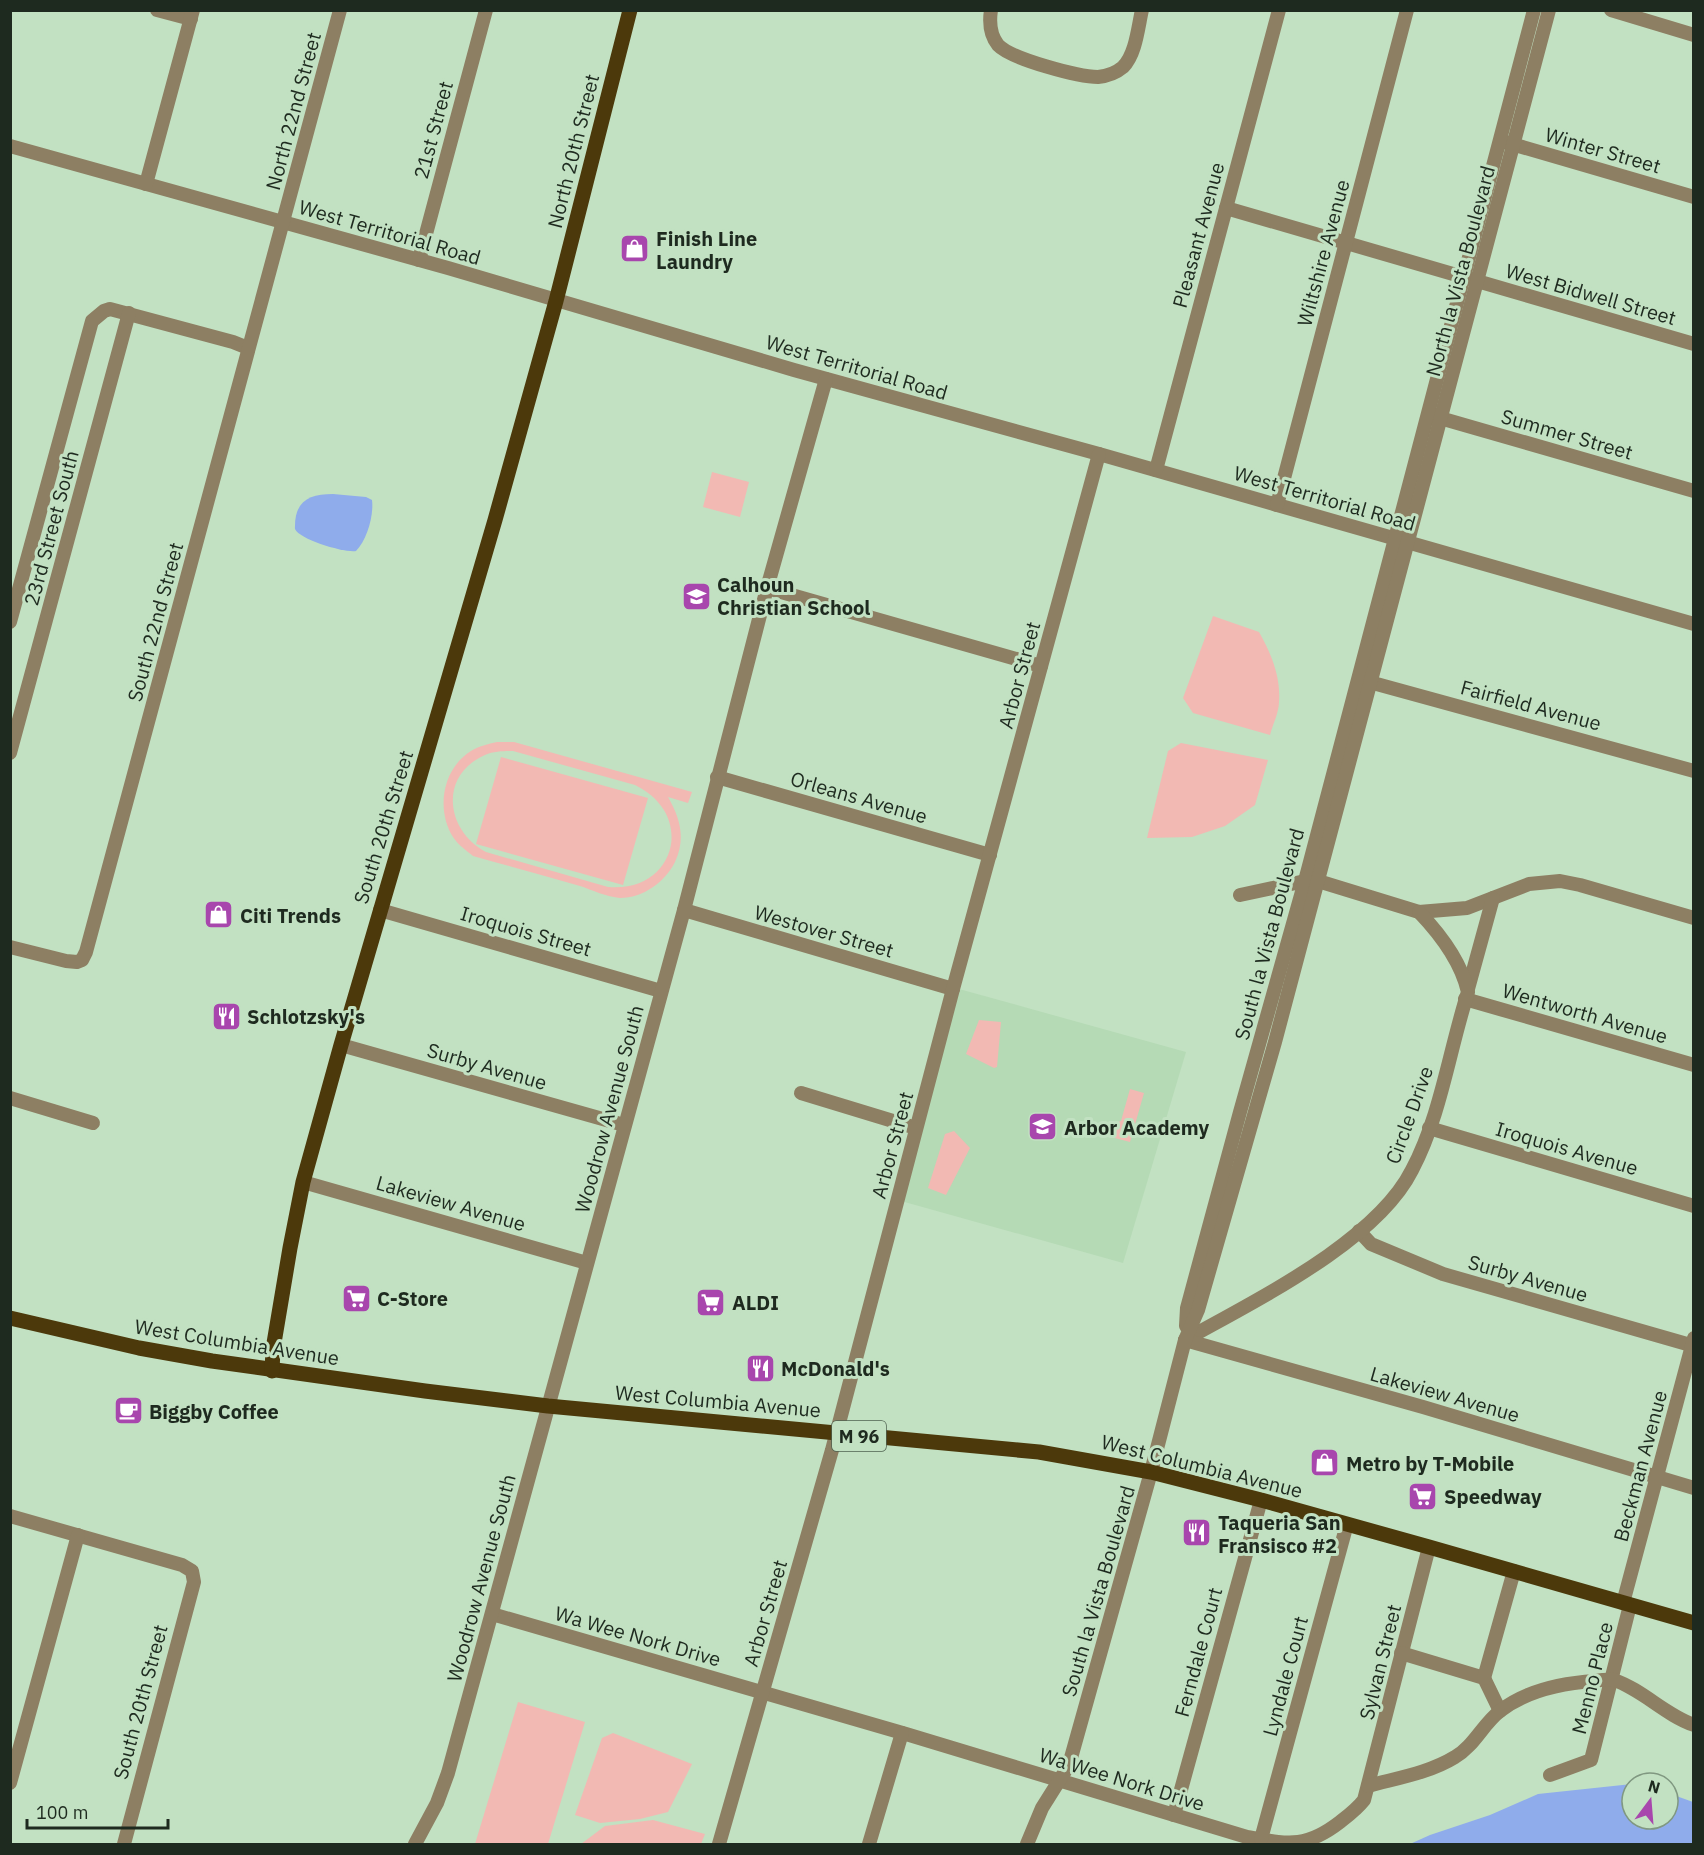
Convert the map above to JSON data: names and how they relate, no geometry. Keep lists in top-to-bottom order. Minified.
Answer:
{"streets":{"main road":["North 20th Street","South 20th Street","West Columbia Avenue","M 96"],"street":["North 22nd Street","21st Street","Winter Street","West Territorial Road","Pleasant Avenue","Wiltshire Avenue","North la Vista Boulevard","West Bidwell Street","Summer Street","23rd Street South","South 22nd Street","Arbor Street","Fairfield Avenue","Orleans Avenue","Iroquois Street","Westover Street","South la Vista Boulevard","Wentworth Avenue","Surby Avenue","Woodrow Avenue South","Circle Drive","Iroquois Avenue","Lakeview Avenue","Beckman Avenue","Wa Wee Nork Drive","Ferndale Court","Sylvan Street","Lyndale Court","Menno Place"]},"crossings":[["North 22nd Street","West Territorial Road"],["North 22nd Street","South 22nd Street"],["21st Street","West Territorial Road"],["Winter Street","North la Vista Boulevard"],["North 20th Street","West Territorial Road"],["North 20th Street","South 20th Street"],["West Territorial Road","Pleasant Avenue"],["West Territorial Road","Wiltshire Avenue"],["West Territorial Road","North la Vista Boulevard"],["West Territorial Road","South 22nd Street"],["West Territorial Road","Arbor Street"],["West Territorial Road","South 20th Street"],["West Territorial Road","South la Vista Boulevard"],["West Territorial Road","Woodrow Avenue South"],["Pleasant Avenue","West Bidwell Street"],["Wiltshire Avenue","West Bidwell Street"],["North la Vista Boulevard","West Bidwell Street"],["North la Vista Boulevard","Summer Street"],["North la Vista Boulevard","South la Vista Boulevard"],["Arbor Street","Orleans Avenue"],["Arbor Street","Westover Street"],["Arbor Street","West Columbia Avenue"],["Arbor Street","Wa Wee Nork Drive"],["Fairfield Avenue","South la Vista Boulevard"],["Orleans Avenue","Woodrow Avenue South"],["South 20th Street","Iroquois Street"],["South 20th Street","Surby Avenue"],["South 20th Street","Lakeview Avenue"],["South 20th Street","West Columbia Avenue"],["Iroquois Street","Woodrow Avenue South"],["Westover Street","Woodrow Avenue South"],["South la Vista Boulevard","Circle Drive"],["South la Vista Boulevard","Lakeview Avenue"],["South la Vista Boulevard","West Columbia Avenue"],["South la Vista Boulevard","Wa Wee Nork Drive"],["Wentworth Avenue","Circle Drive"],["Surby Avenue","Woodrow Avenue South"],["Surby Avenue","Circle Drive"],["Surby Avenue","Beckman Avenue"],["Woodrow Avenue South","Lakeview Avenue"],["Woodrow Avenue South","West Columbia Avenue"],["Woodrow Avenue South","Wa Wee Nork Drive"],["Circle Drive","Iroquois Avenue"],["Circle Drive","Lakeview Avenue"],["Lakeview Avenue","Beckman Avenue"],["West Columbia Avenue","Beckman Avenue"],["West Columbia Avenue","Ferndale Court"],["West Columbia Avenue","Sylvan Street"],["West Columbia Avenue","Lyndale Court"],["West Columbia Avenue","Menno Place"],["Beckman Avenue","Menno Place"],["Wa Wee Nork Drive","Ferndale Court"],["Wa Wee Nork Drive","Sylvan Street"],["Wa Wee Nork Drive","Lyndale Court"]],"places":{"shop":["Finish Line Laundry","Citi Trends","Metro by T-Mobile"],"school or university":["Calhoun Christian School","Arbor Academy"],"restaurant":["Schlotzsky's","McDonald's","Taqueria San Fransisco #2"],"supermarket":["C-Store","ALDI","Speedway"],"cafe":["Biggby Coffee"]},"scale_bar":"100 m","north":"top"}
